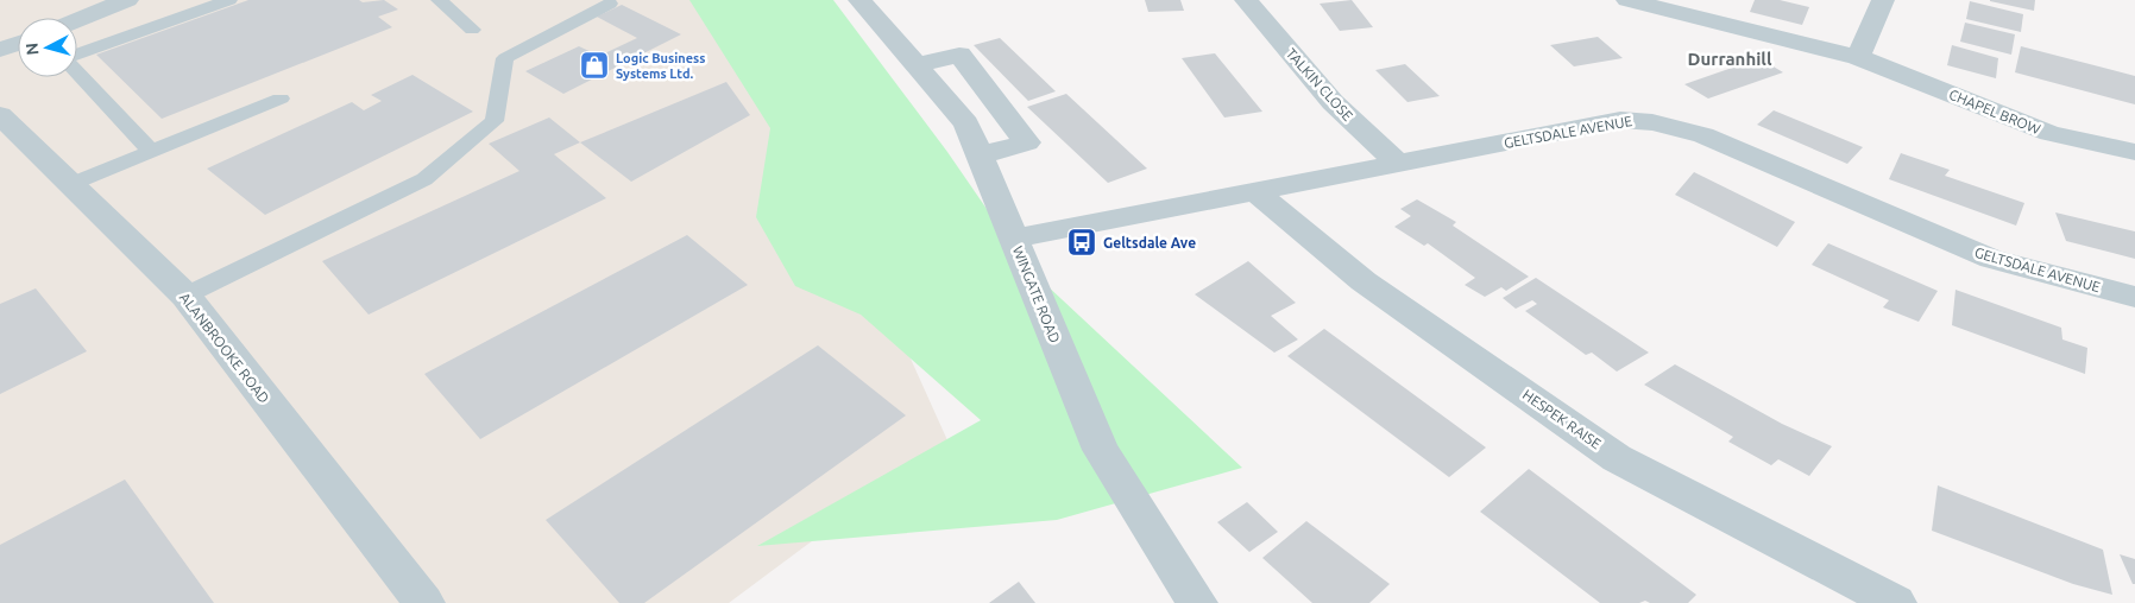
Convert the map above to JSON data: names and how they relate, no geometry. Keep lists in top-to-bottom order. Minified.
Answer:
{"streets":{"street":["TALKIN CLOSE","CHAPEL BROW","GELTSDALE AVENUE","WINGATE ROAD","ALANBROOKE ROAD","HESPEK RAISE"]},"crossings":[["TALKIN CLOSE","GELTSDALE AVENUE"],["GELTSDALE AVENUE","WINGATE ROAD"],["GELTSDALE AVENUE","HESPEK RAISE"]],"districts":["Durranhill"],"places":{"shop":["Logic Business Systems Ltd."],"bus stop":["Geltsdale Ave"]},"north":"left"}
